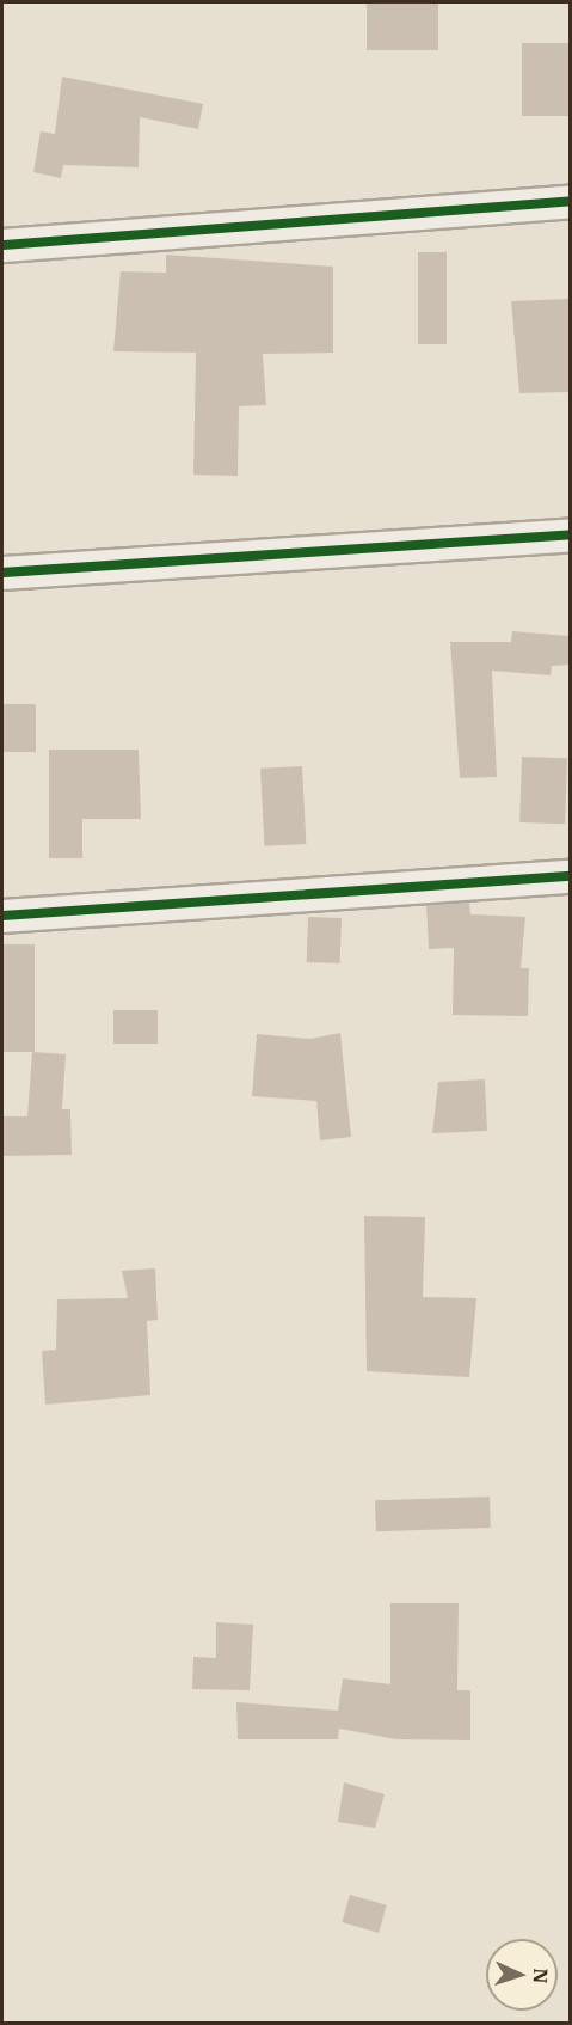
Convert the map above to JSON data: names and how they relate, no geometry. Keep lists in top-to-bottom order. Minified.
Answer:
{"north":"right"}
